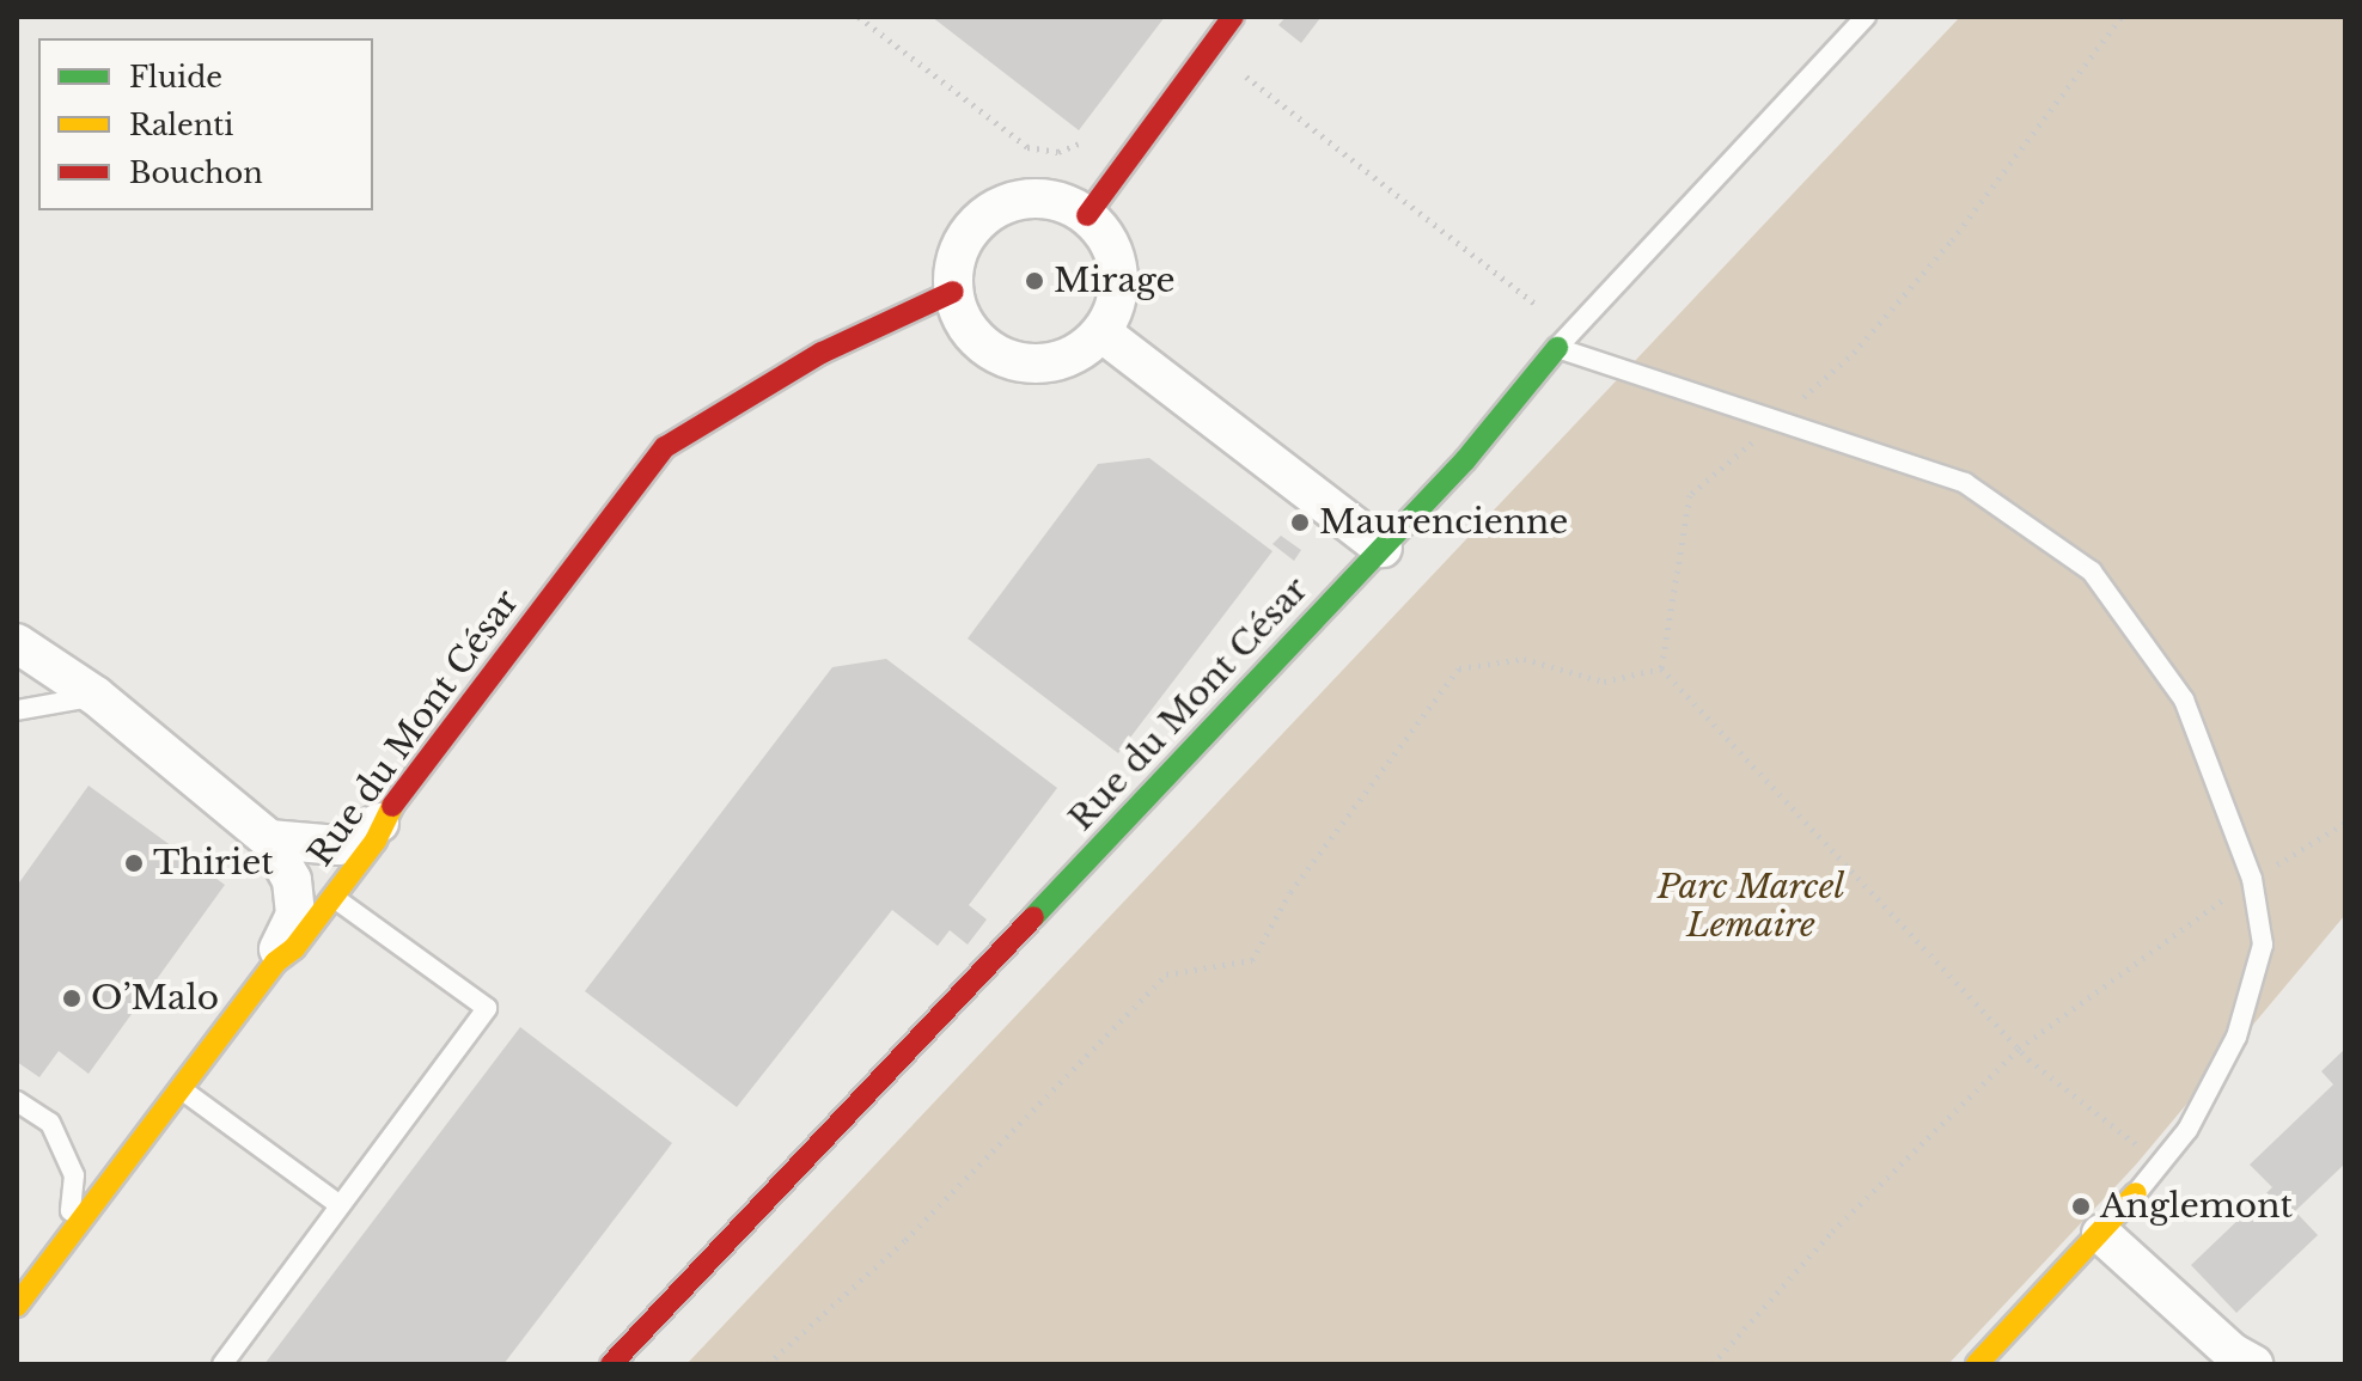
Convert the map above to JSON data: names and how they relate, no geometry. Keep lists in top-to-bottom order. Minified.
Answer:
{"streets":{"street":["Rue du Mont César"]},"parks":["Parc Marcel Lemaire"],"places":["Mirage","Maurencienne","Thiriet","O’Malo","Anglemont"],"legend":["Fluide","Ralenti","Bouchon"]}
